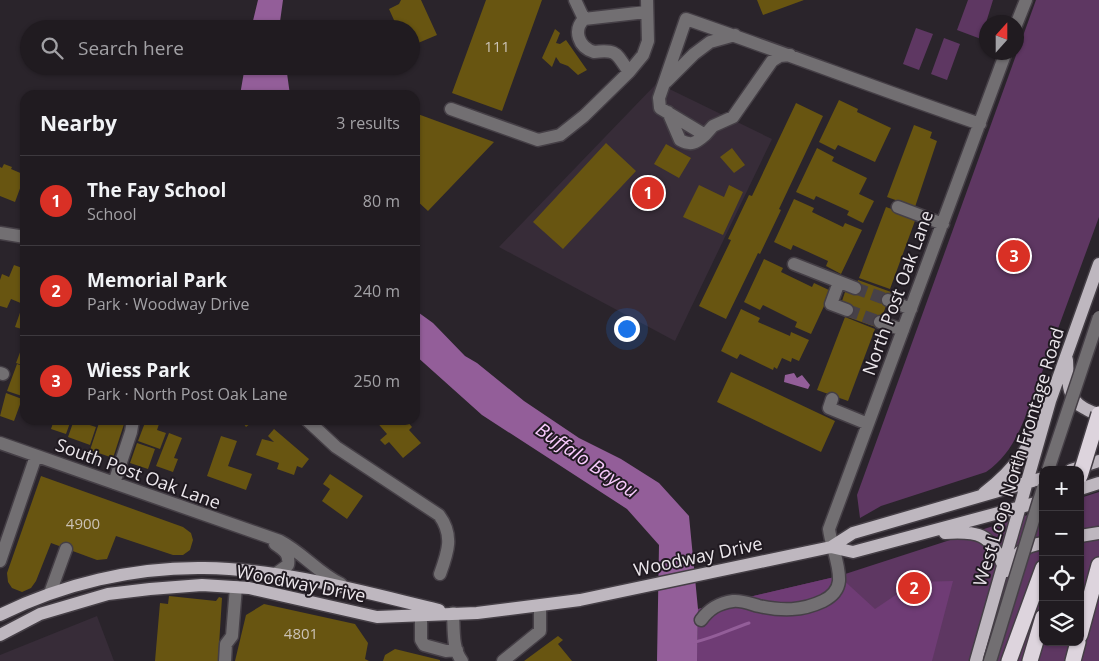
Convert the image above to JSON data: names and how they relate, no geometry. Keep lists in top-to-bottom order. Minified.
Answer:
{"streets":{"main road":["West Loop North Frontage Road","Woodway Drive"],"street":["North Post Oak Lane","South Post Oak Lane"]},"crossings":[["North Post Oak Lane","Woodway Drive"],["West Loop North Frontage Road","Woodway Drive"],["South Post Oak Lane","Woodway Drive"]],"water":["Buffalo Bayou"],"house_numbers":["111","4900","4801"],"north":"top","page":{"search":"Search here","heading":["Nearby","3 results"],"list":[{"mark":"1","name":"The Fay School","note":"School","value":"80 m"},{"mark":"2","name":"Memorial Park","note":"Park · Woodway Drive","value":"240 m"},{"mark":"3","name":"Wiess Park","note":"Park · North Post Oak Lane","value":"250 m"}],"pins":["1","3","2"],"map_buttons":["+","−"]}}
